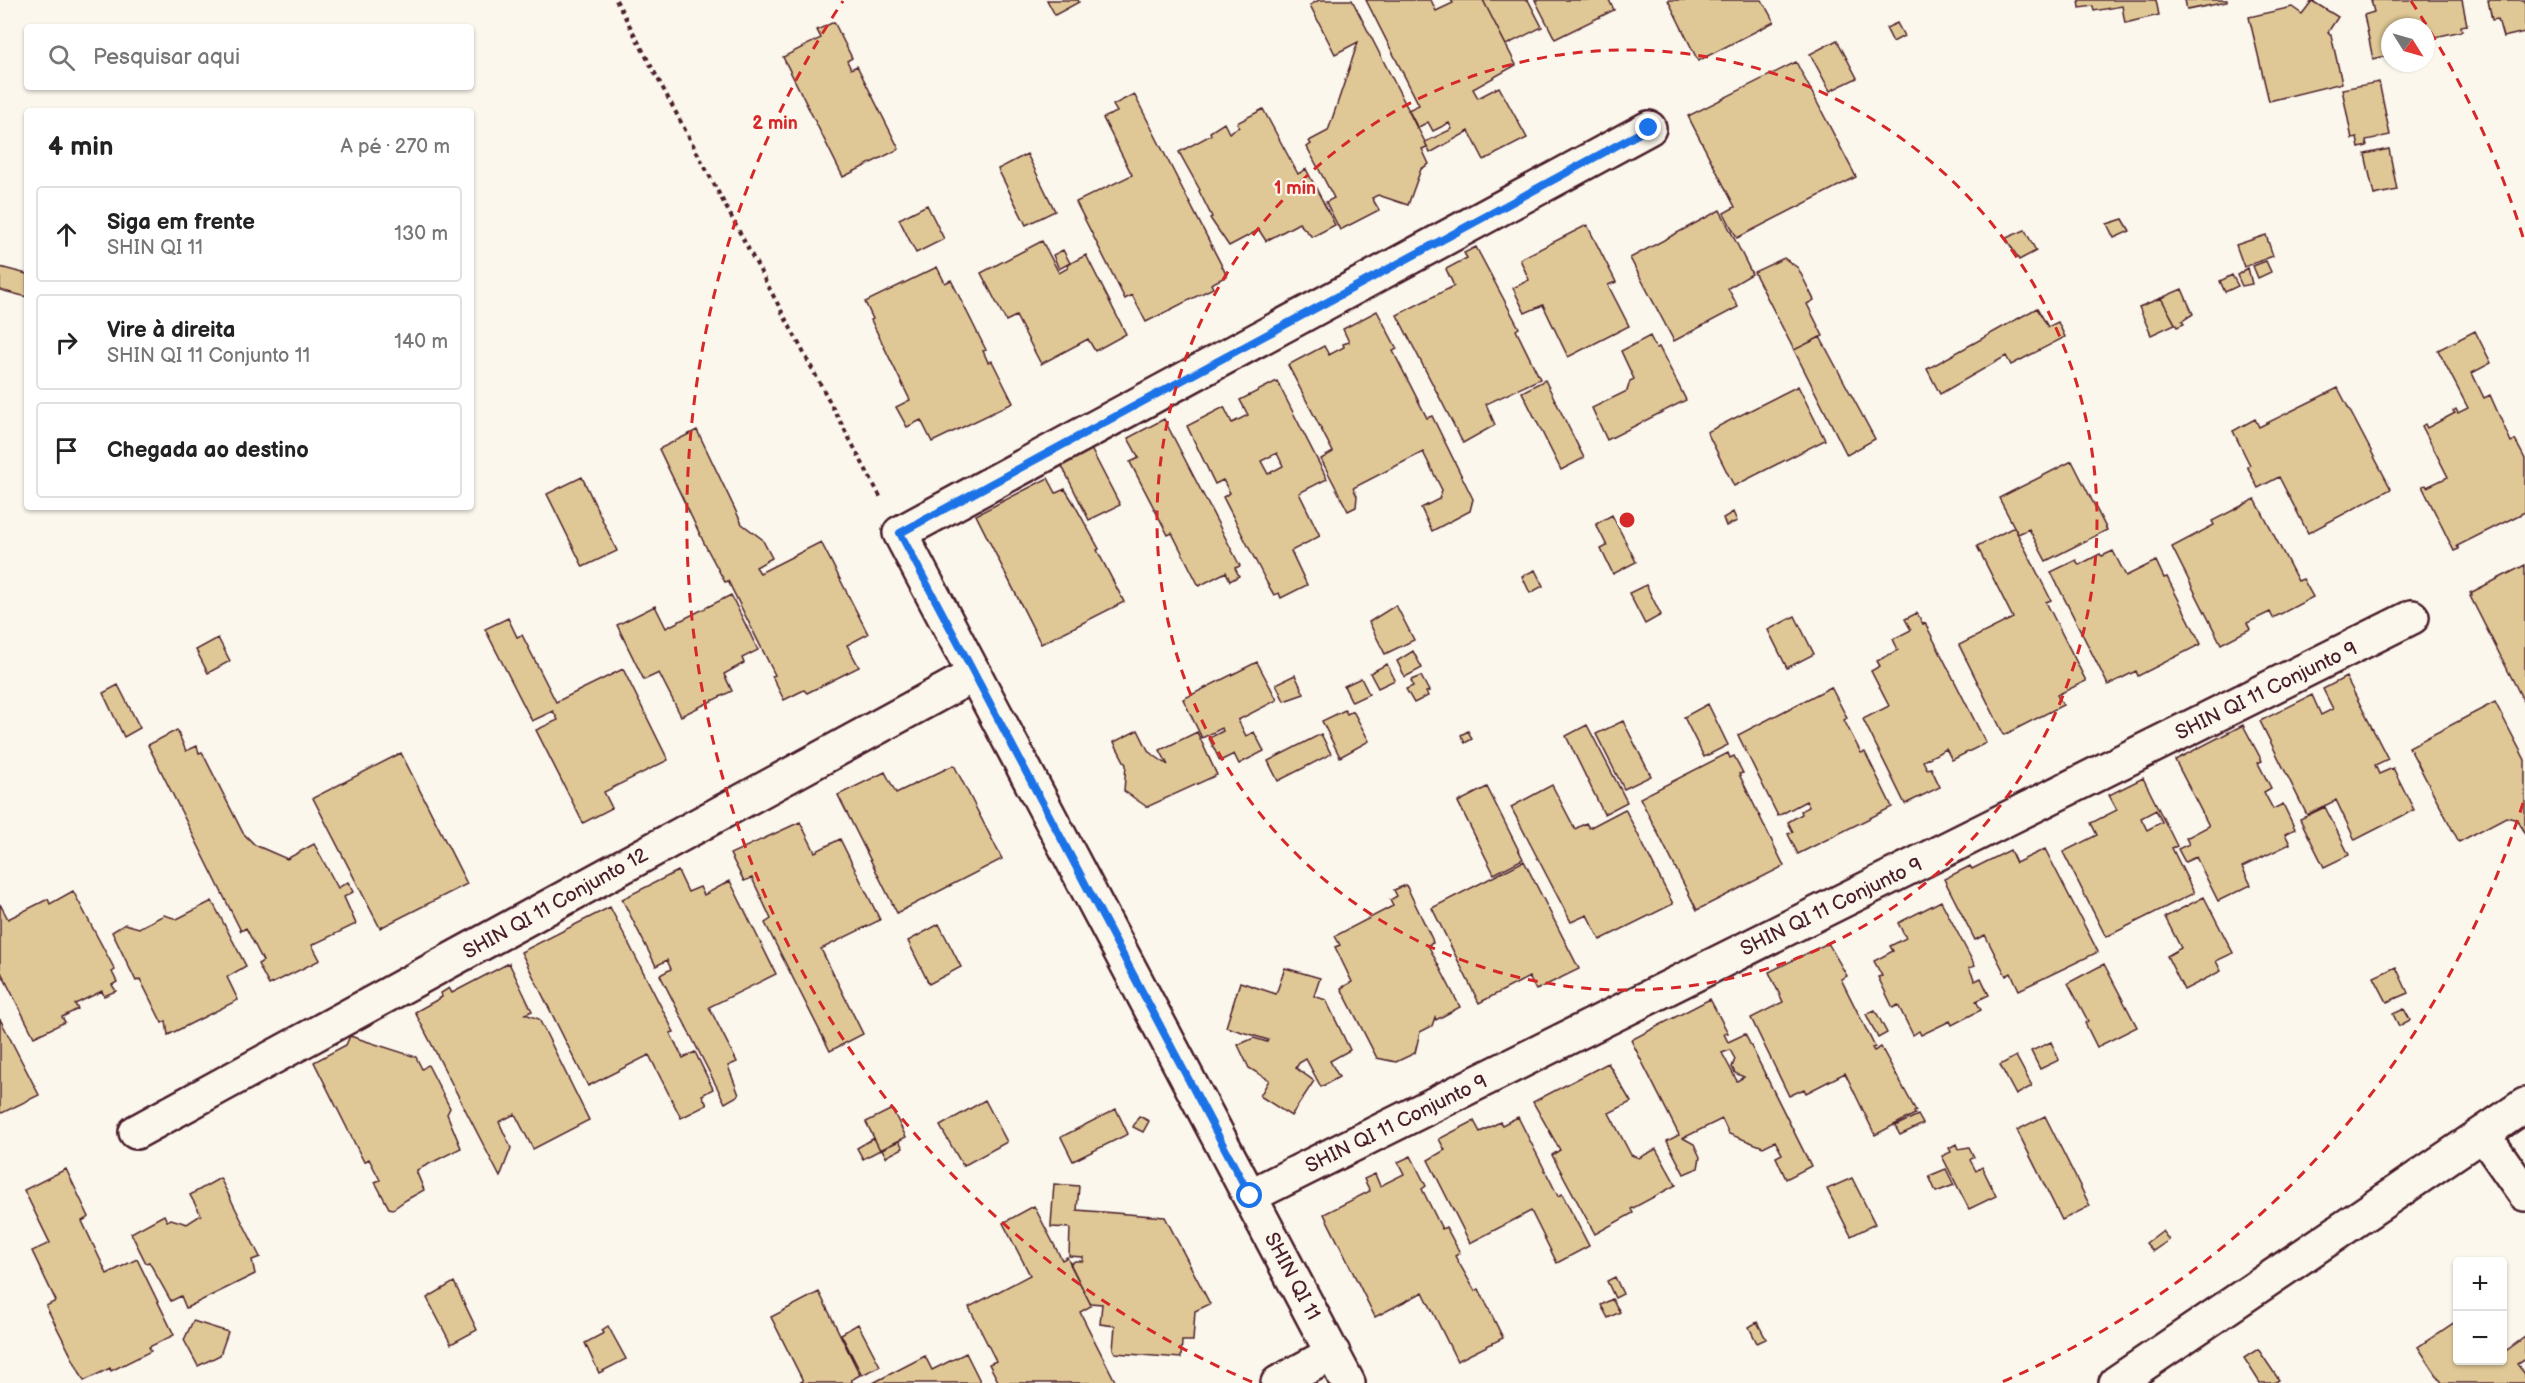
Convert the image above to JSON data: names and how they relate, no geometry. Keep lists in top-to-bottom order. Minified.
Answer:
{"streets":{"street":["SHIN QI 11 Conjunto 9","SHIN QI 11 Conjunto 12","SHIN QI 11"]},"crossings":[["SHIN QI 11 Conjunto 9","SHIN QI 11"],["SHIN QI 11 Conjunto 12","SHIN QI 11"]],"north":"bottom right","page":{"search":"Pesquisar aqui","heading":["4 min","A pé · 270 m"],"list":[["Siga em frente","SHIN QI 11","130 m"],["Vire à direita","SHIN QI 11 Conjunto 11","140 m"],"Chegada ao destino"],"map_buttons":["+","−"]},"rings":["2 min","1 min"]}
